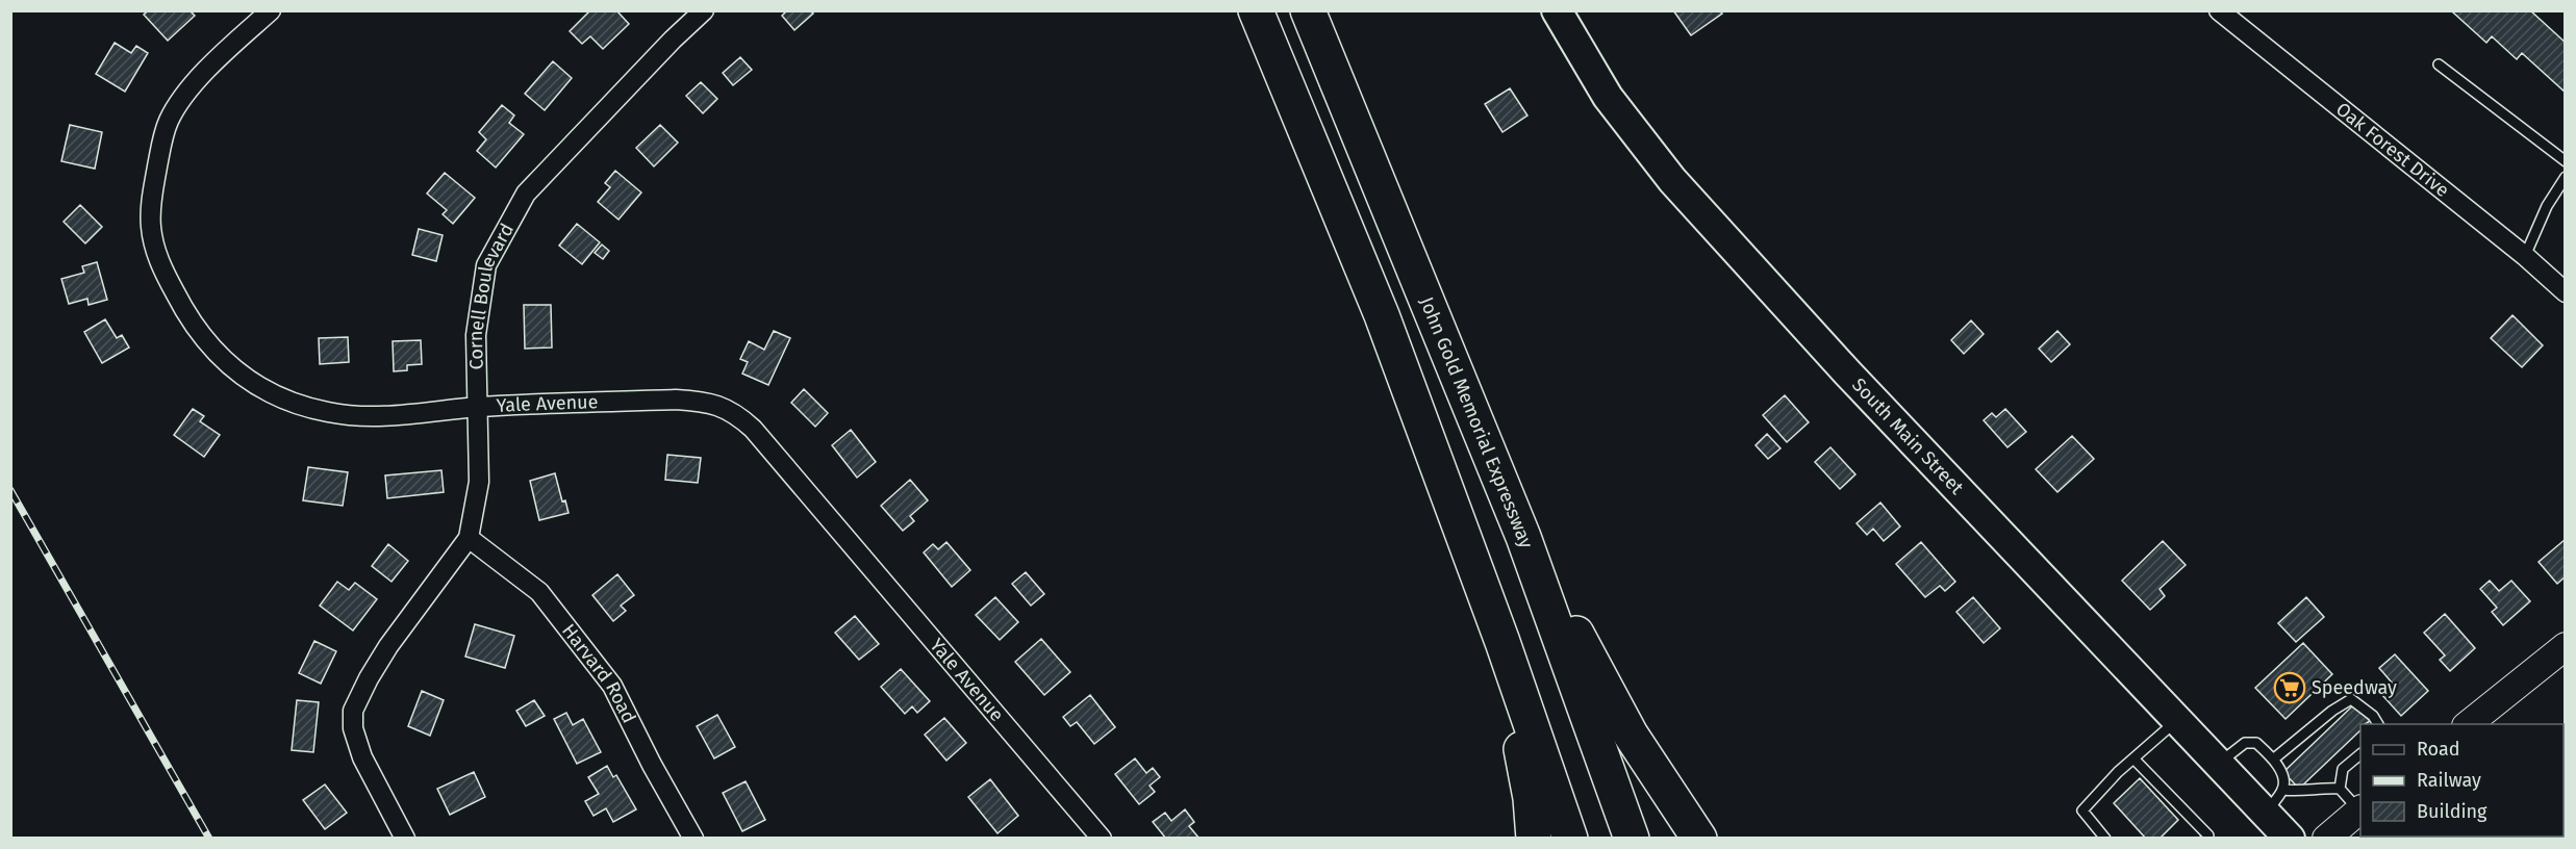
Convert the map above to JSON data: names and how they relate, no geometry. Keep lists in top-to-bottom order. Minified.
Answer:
{"streets":{"highway":["John Gold Memorial Expressway"],"main road":["South Main Street"],"street":["Oak Forest Drive","Cornell Boulevard","Yale Avenue","Harvard Road"]},"crossings":[["Cornell Boulevard","Yale Avenue"],["Cornell Boulevard","Harvard Road"]],"places":{"supermarket":["Speedway"]},"legend":["Road","Railway","Building"]}
